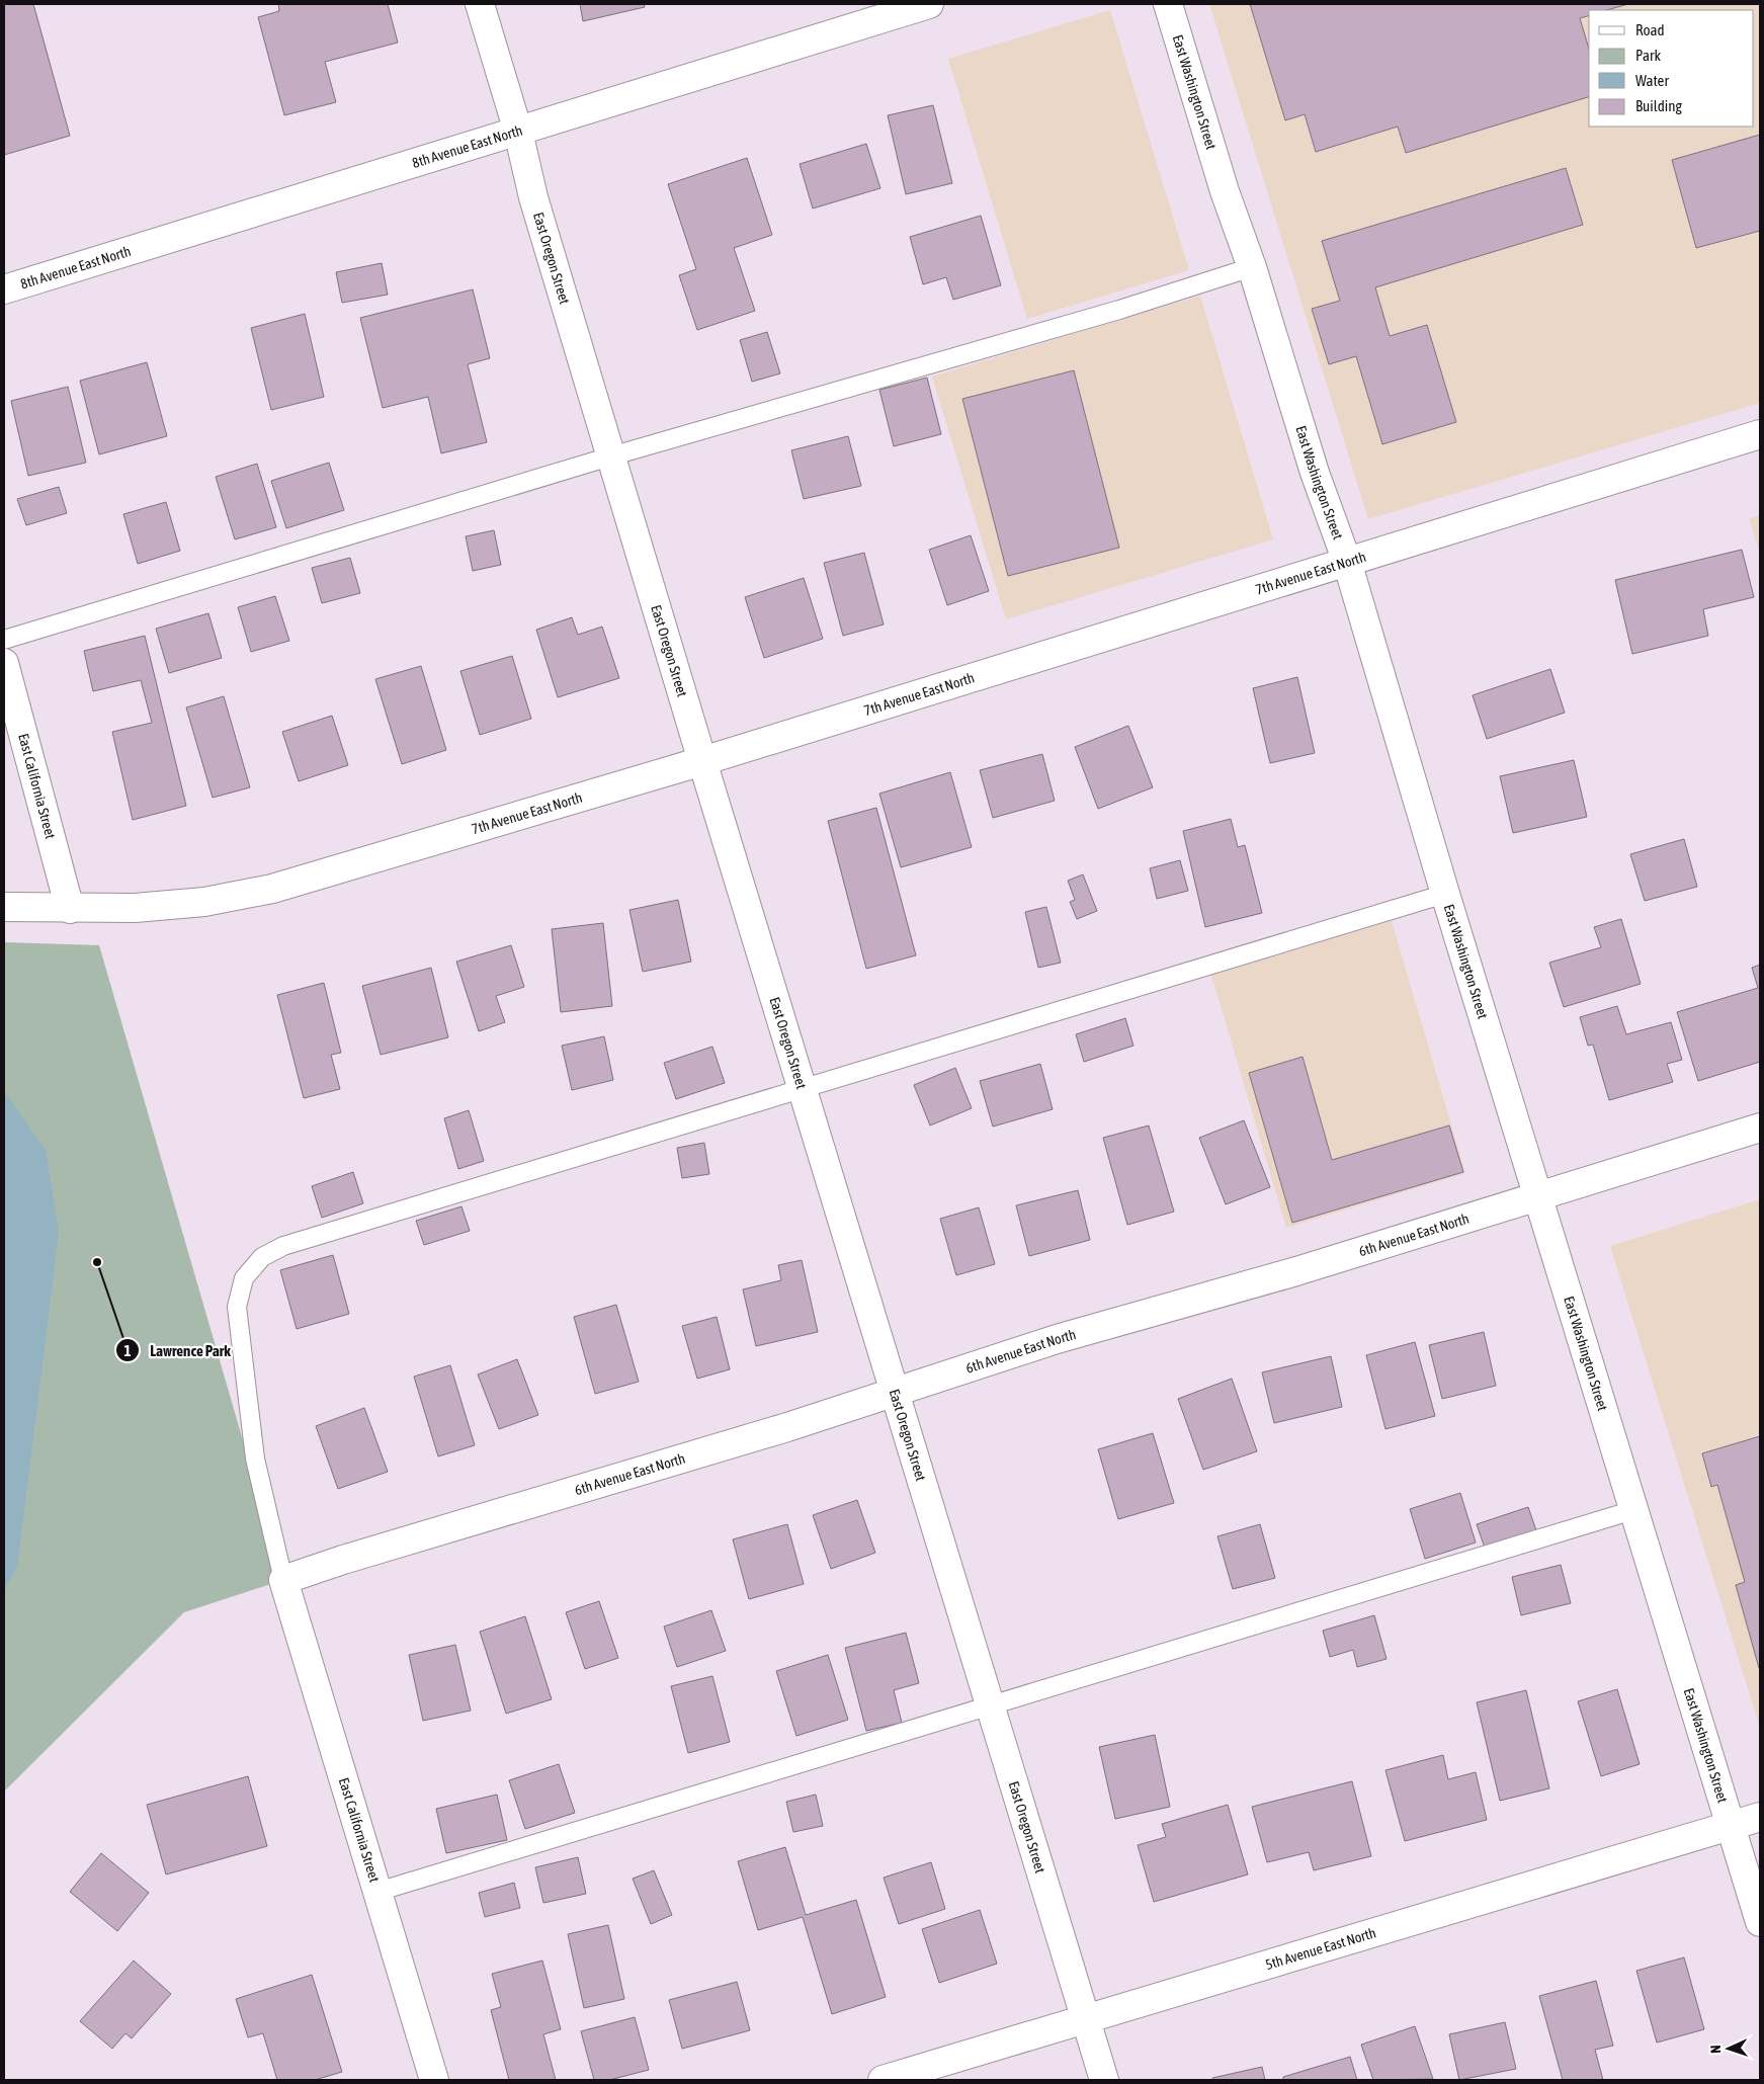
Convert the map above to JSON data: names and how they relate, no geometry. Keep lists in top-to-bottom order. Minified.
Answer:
{"streets":{"street":["East Washington Street","8th Avenue East North","East Oregon Street","7th Avenue East North","East California Street","6th Avenue East North","5th Avenue East North"]},"crossings":[["East Washington Street","7th Avenue East North"],["East Washington Street","6th Avenue East North"],["East Washington Street","5th Avenue East North"],["8th Avenue East North","East Oregon Street"],["East Oregon Street","7th Avenue East North"],["East Oregon Street","6th Avenue East North"],["East Oregon Street","5th Avenue East North"],["7th Avenue East North","East California Street"],["East California Street","6th Avenue East North"]],"places":["Lawrence Park"],"legend":["Road","Park","Water","Building"],"north":"left"}
